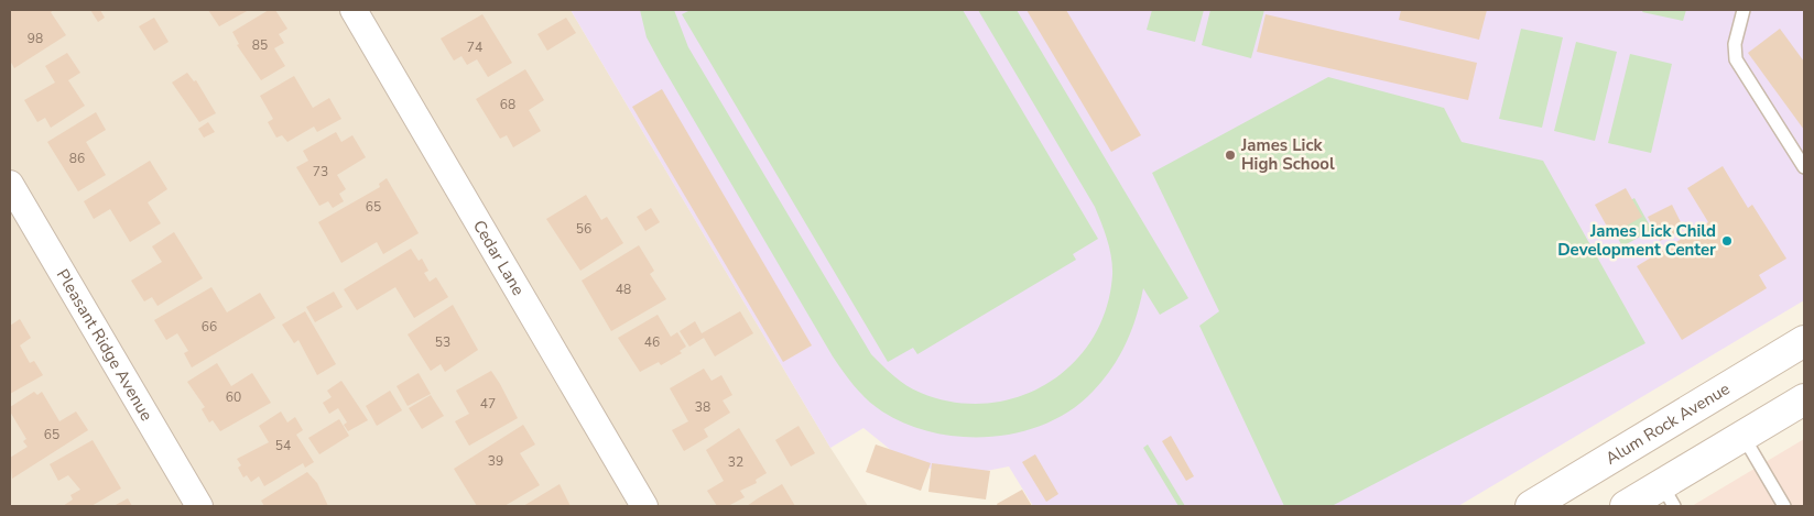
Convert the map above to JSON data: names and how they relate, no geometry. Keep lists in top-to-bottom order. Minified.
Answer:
{"streets":{"main road":["Alum Rock Avenue"],"street":["Cedar Lane","Pleasant Ridge Avenue"]},"places":["James Lick High School","James Lick Child Development Center"],"house_numbers":["98","85","74","68","86","73","65","56","48","66","53","46","60","47","38","65","54","39","32"]}
